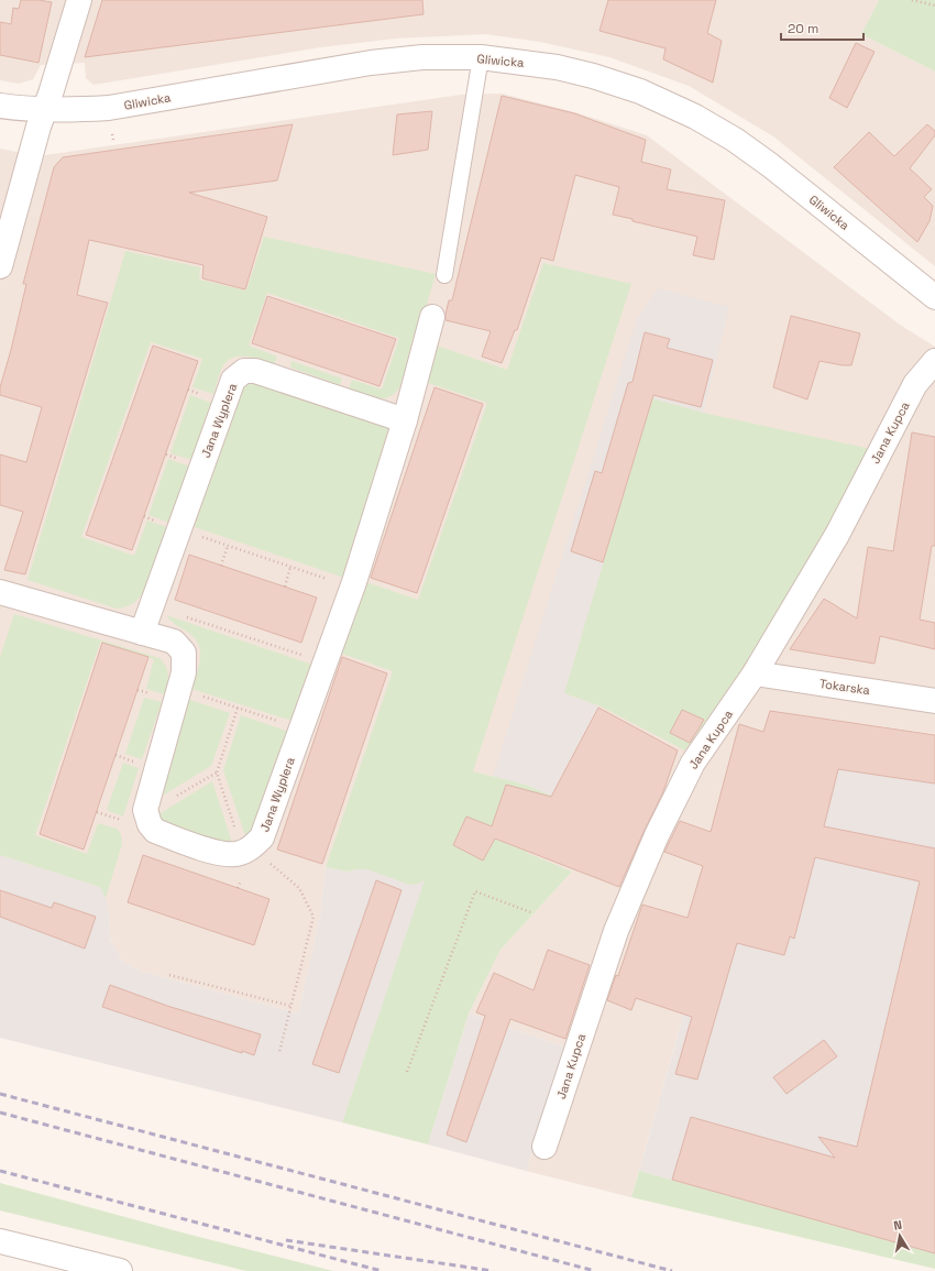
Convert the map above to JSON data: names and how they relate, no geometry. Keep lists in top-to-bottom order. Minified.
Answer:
{"streets":{"street":["Gliwicka","Jana Wyplera","Jana Kupca","Tokarska"]},"crossings":[["Jana Kupca","Tokarska"]],"scale_bar":"20 m","north":"top"}
